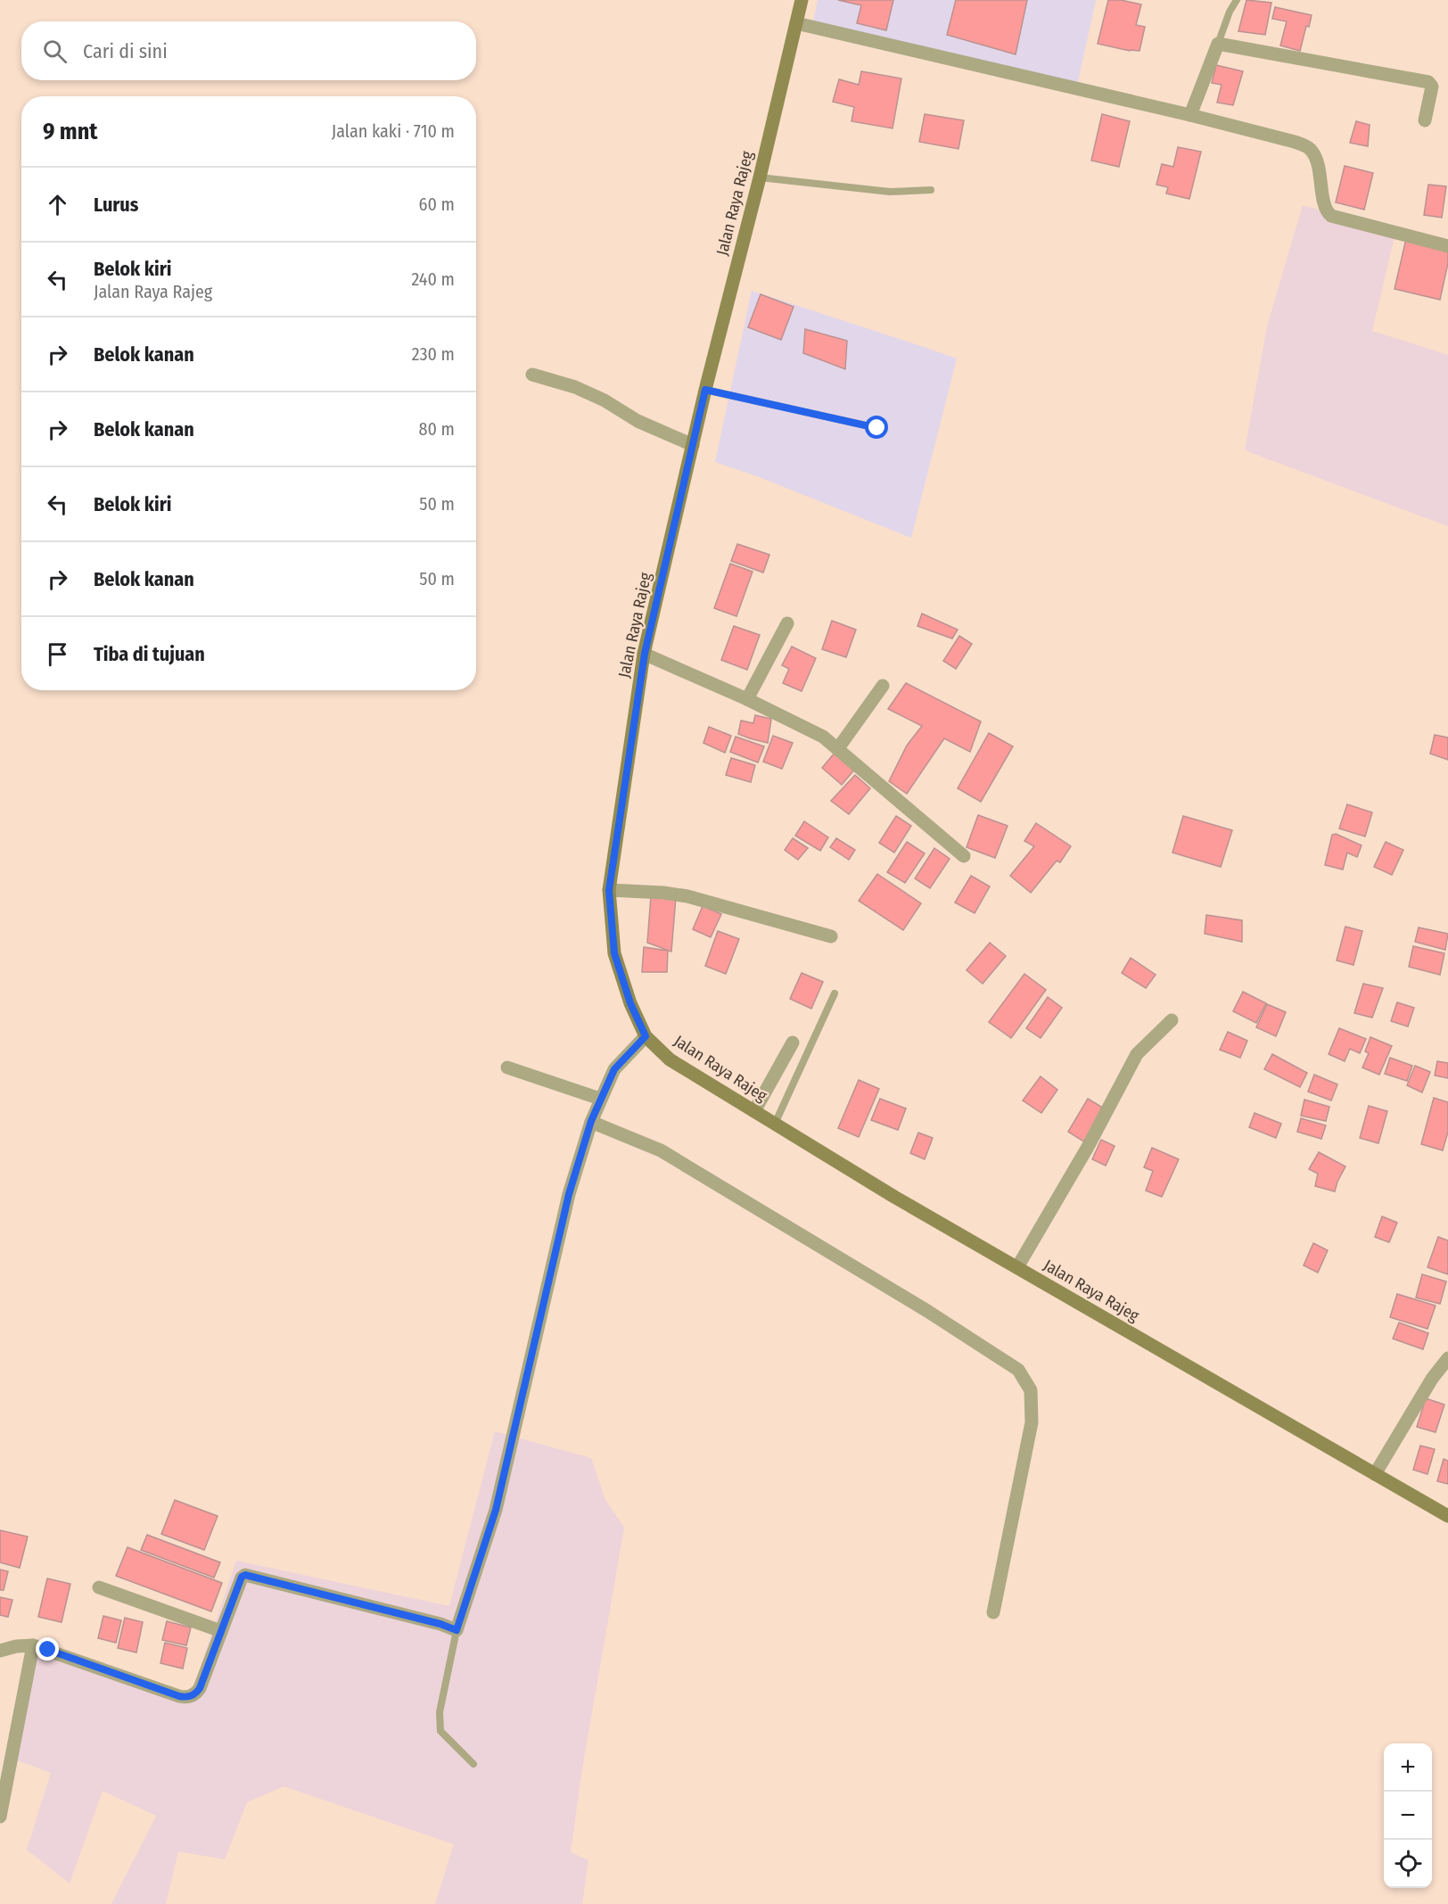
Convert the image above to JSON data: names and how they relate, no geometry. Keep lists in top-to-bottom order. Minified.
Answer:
{"streets":{"main road":["Jalan Raya Rajeg"]},"page":{"search":"Cari di sini","heading":["9 mnt","Jalan kaki · 710 m"],"list":[["Lurus","60 m"],["Belok kiri","Jalan Raya Rajeg","240 m"],["Belok kanan","230 m"],["Belok kanan","80 m"],["Belok kiri","50 m"],["Belok kanan","50 m"],"Tiba di tujuan"],"map_buttons":["+","−"]}}
